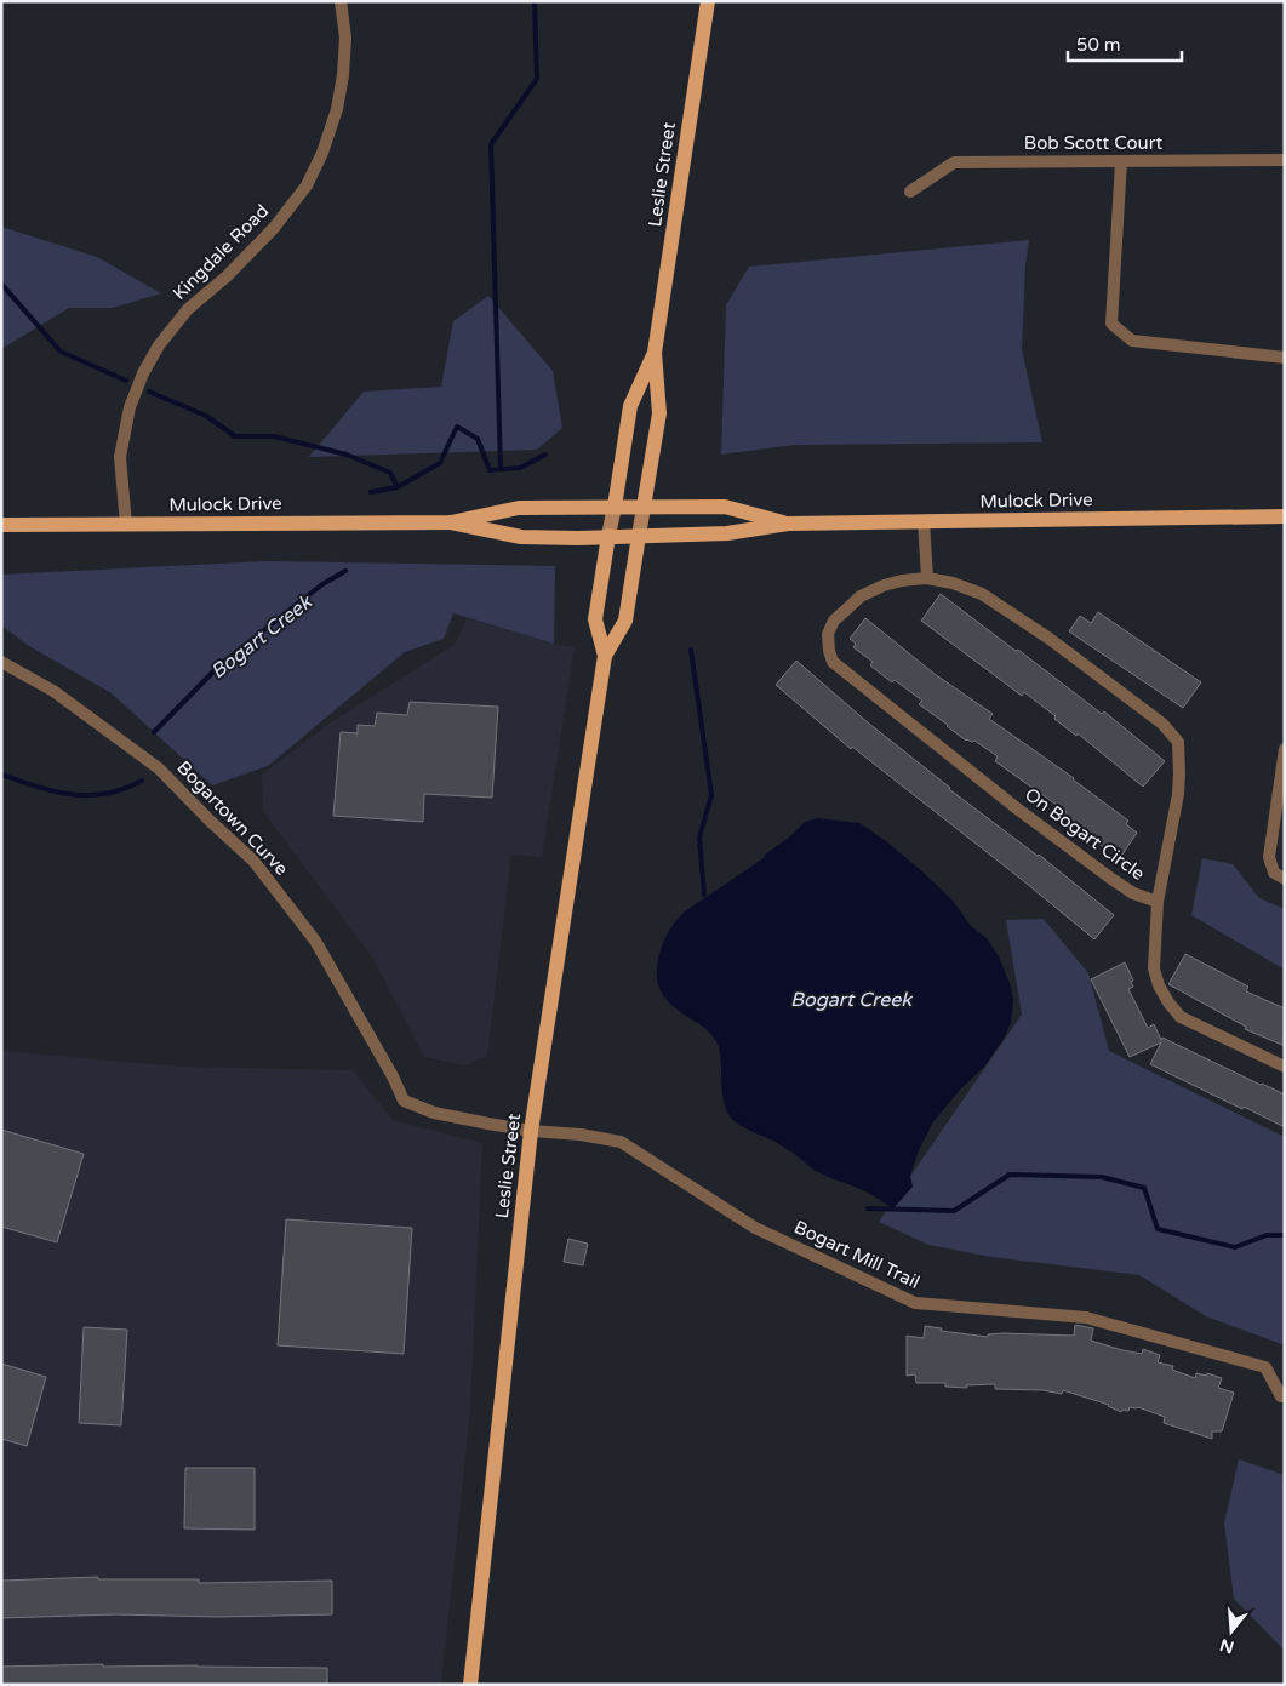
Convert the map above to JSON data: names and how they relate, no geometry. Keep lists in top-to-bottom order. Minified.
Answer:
{"streets":{"main road":["Leslie Street","Mulock Drive"],"street":["Bob Scott Court","Kingdale Road","Bogartown Curve","On Bogart Circle","Bogart Mill Trail"]},"crossings":[["Leslie Street","Mulock Drive"],["Leslie Street","Bogartown Curve"],["Leslie Street","Bogart Mill Trail"],["Kingdale Road","Mulock Drive"],["Bogartown Curve","Bogart Mill Trail"]],"water":["Bogart Creek"],"scale_bar":"50 m","north":"bottom"}
